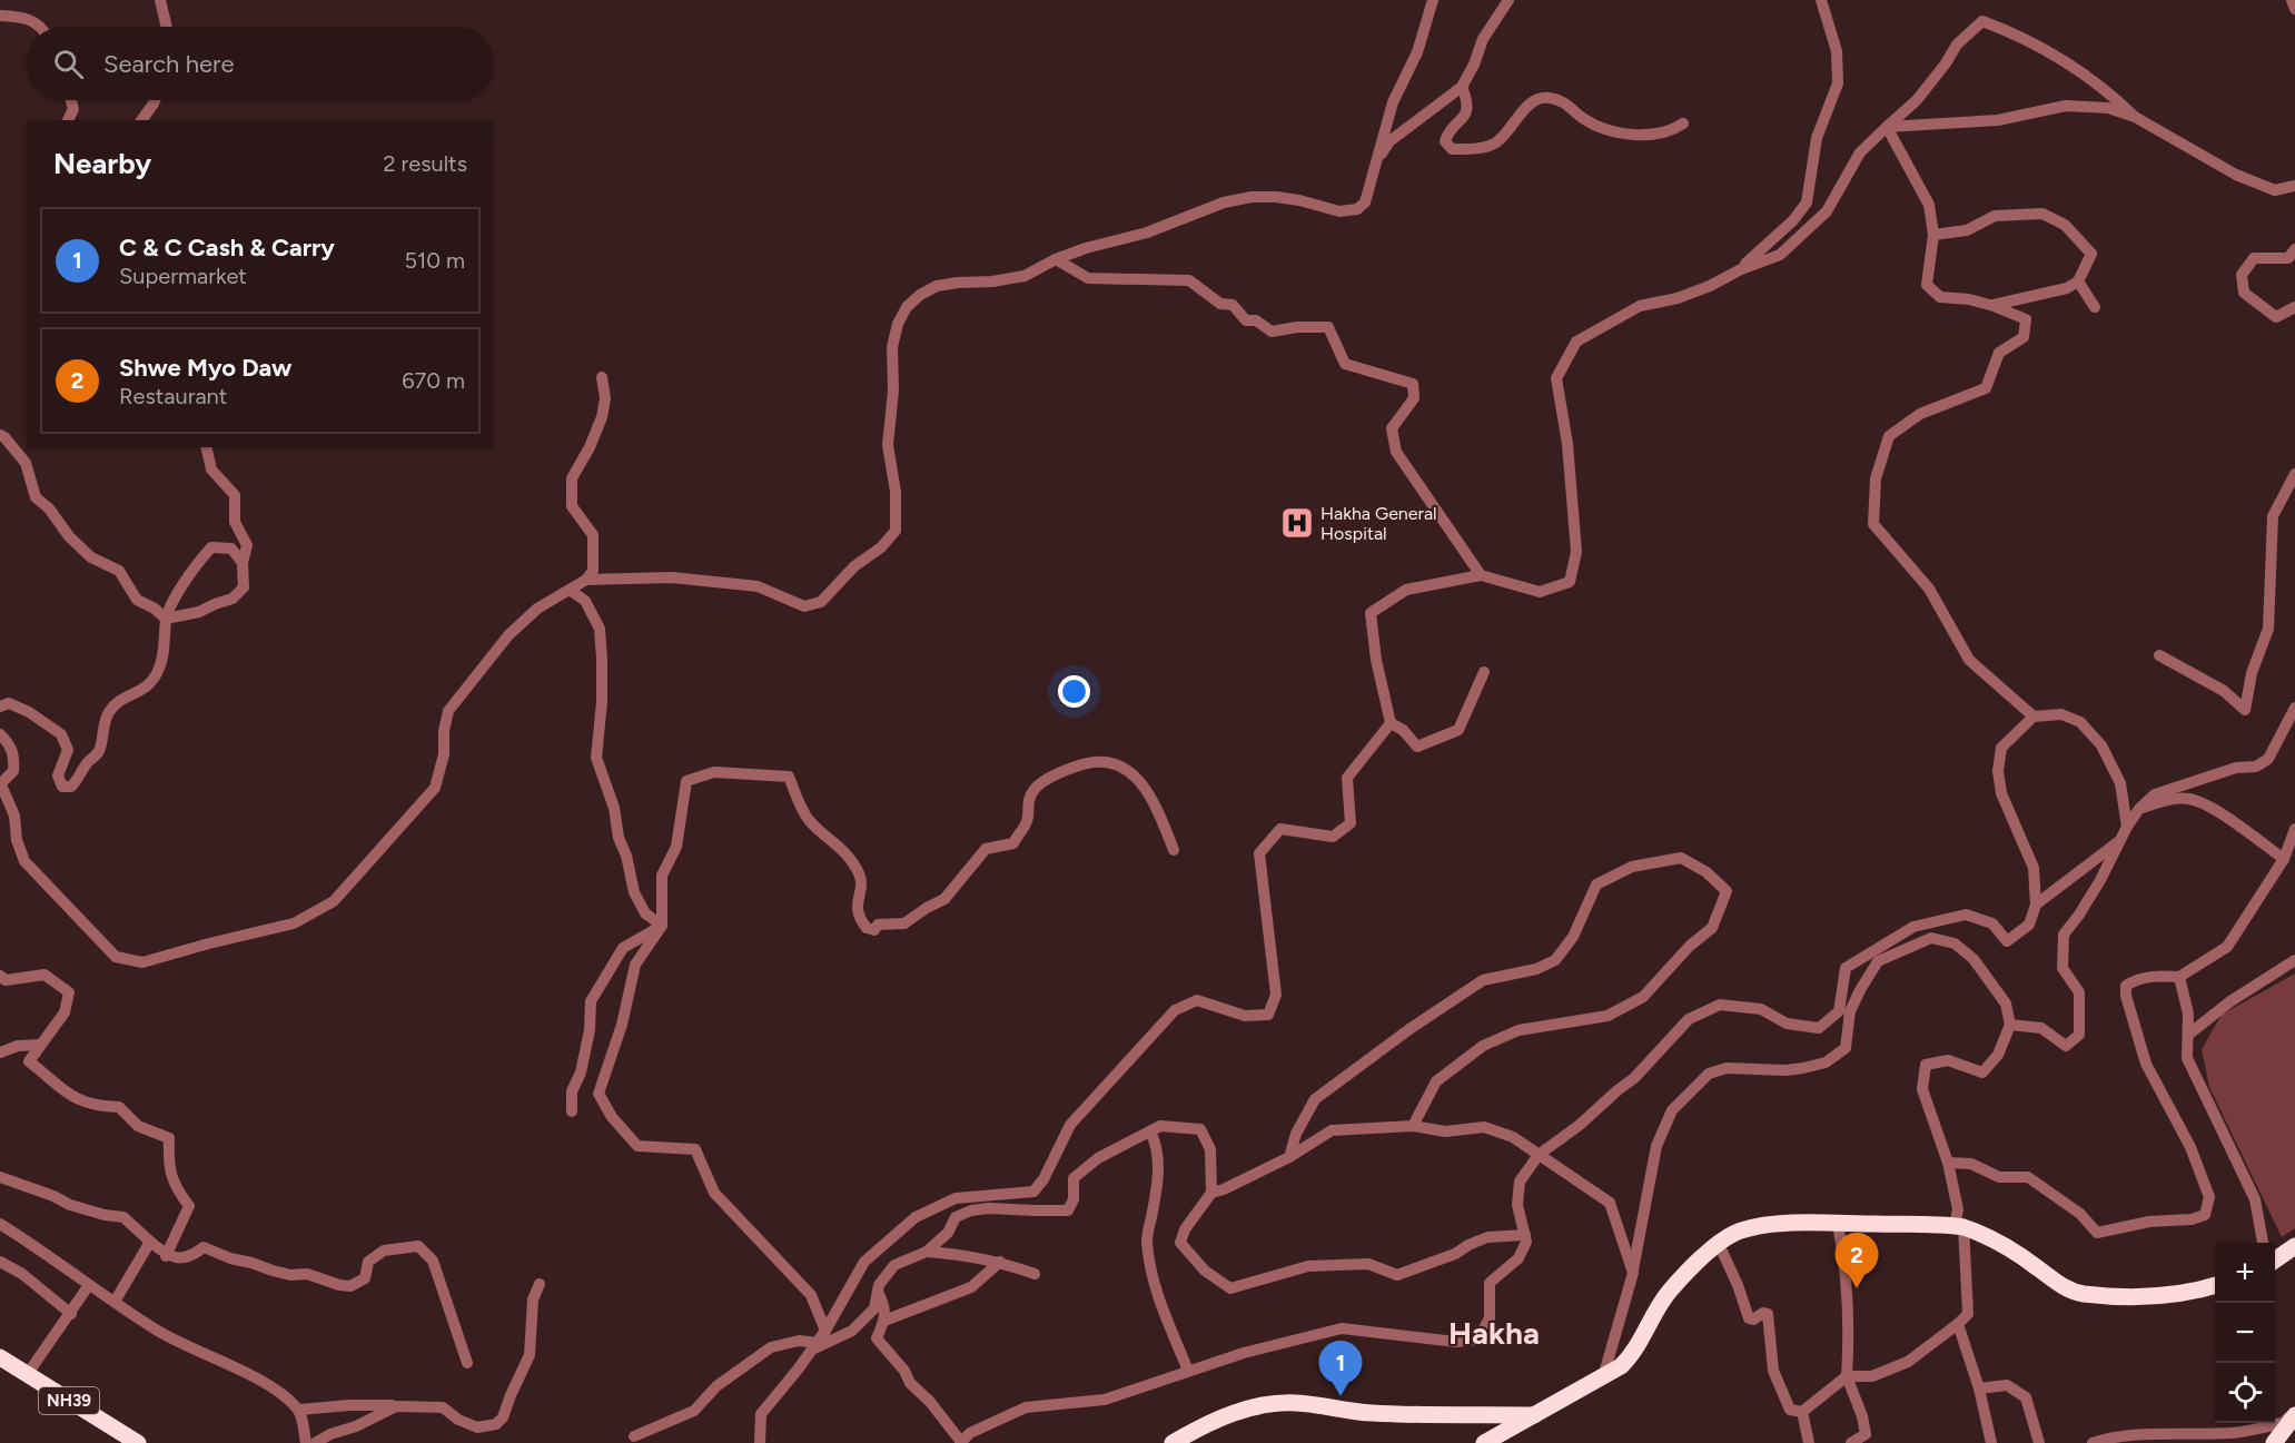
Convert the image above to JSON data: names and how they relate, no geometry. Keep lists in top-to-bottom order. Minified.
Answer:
{"streets":{"highway":["NH39"]},"districts":["Hakha"],"places":{"hospital":["Hakha General Hospital"]},"page":{"search":"Search here","heading":["Nearby","2 results"],"list":[{"mark":"1","name":"C & C Cash & Carry","note":"Supermarket","value":"510 m"},{"mark":"2","name":"Shwe Myo Daw","note":"Restaurant","value":"670 m"}],"pins":["2","1"],"map_buttons":["+","−"]}}
